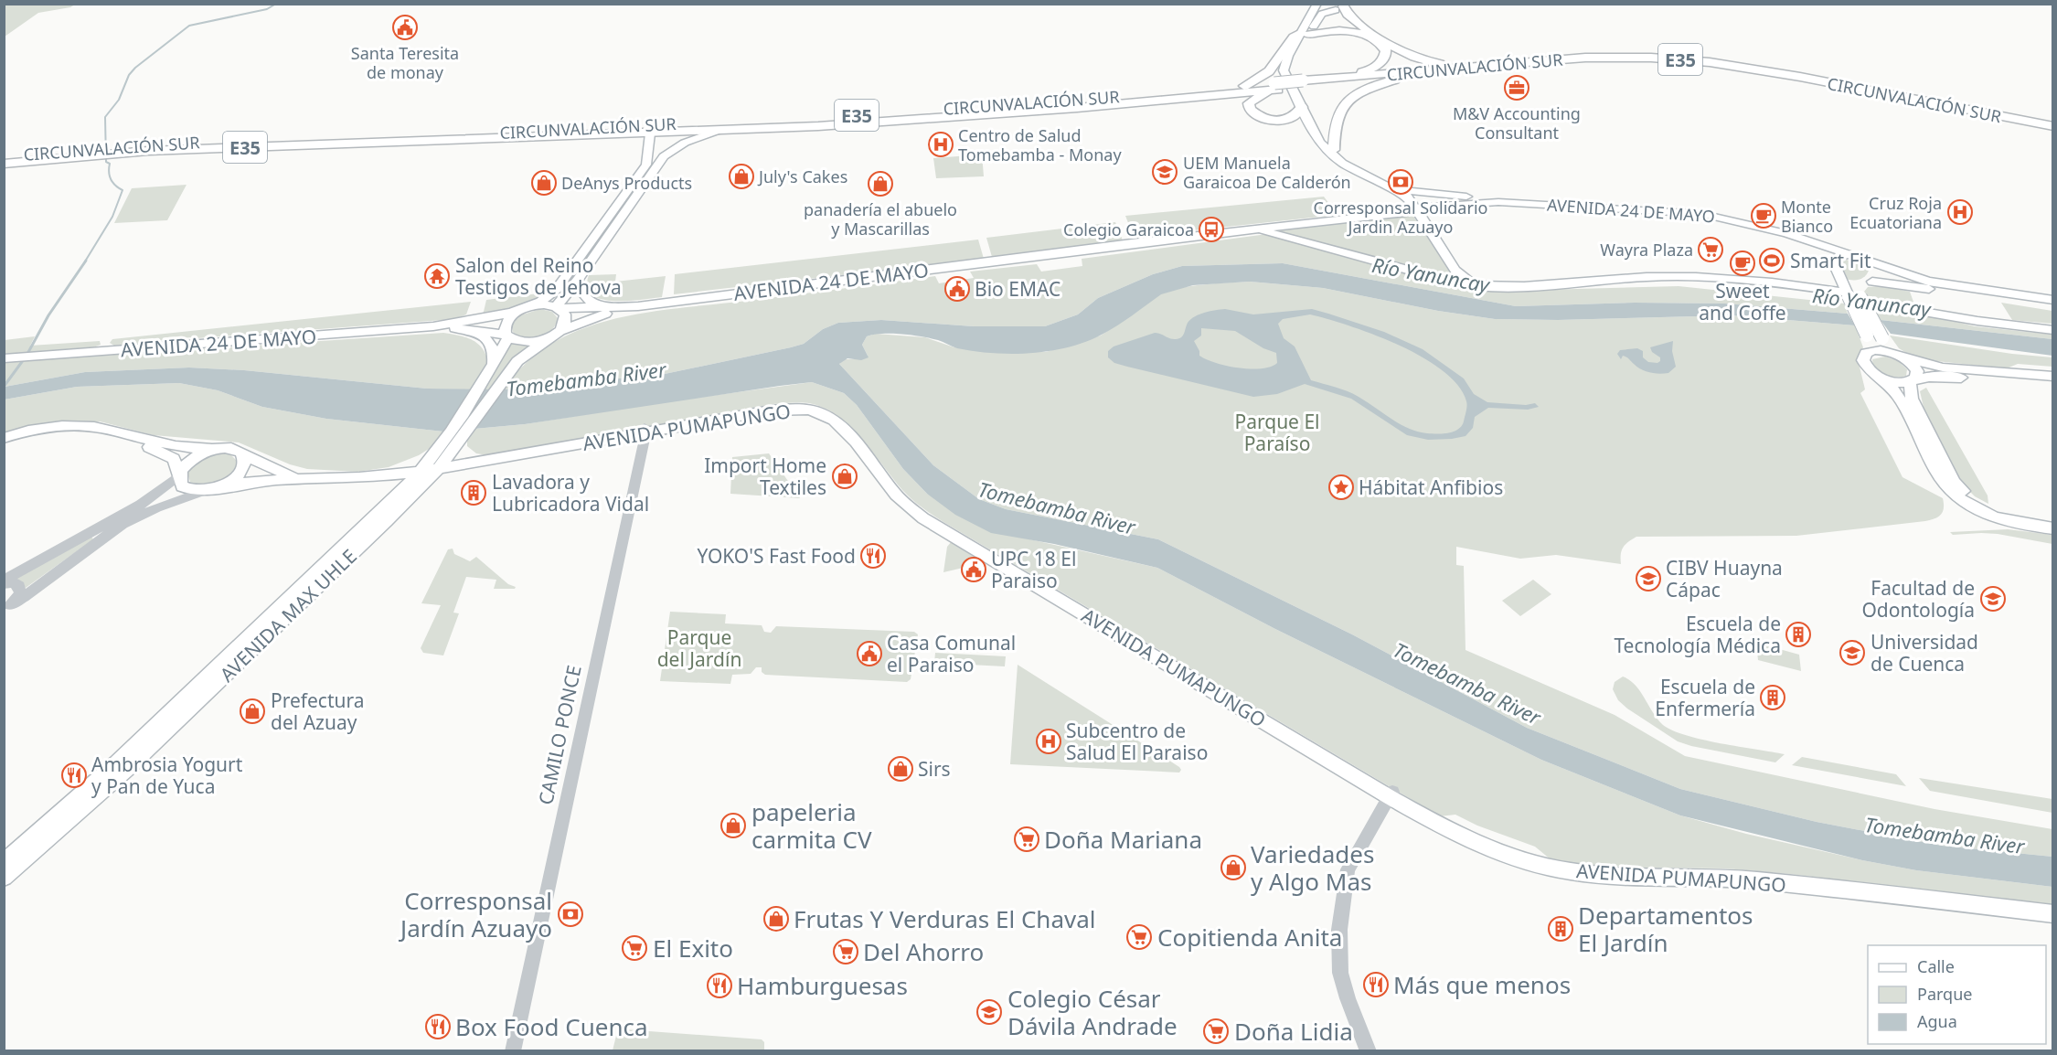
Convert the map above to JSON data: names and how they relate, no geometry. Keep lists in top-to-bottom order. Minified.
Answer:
{"streets":{"highway":["E35","CIRCUNVALACIÓN SUR"],"main road":["AVENIDA 24 DE MAYO","AVENIDA PUMAPUNGO","AVENIDA MAX UHLE"],"street":["CAMILO PONCE"]},"crossings":[["AVENIDA 24 DE MAYO","AVENIDA MAX UHLE"],["AVENIDA PUMAPUNGO","AVENIDA MAX UHLE"],["AVENIDA PUMAPUNGO","CAMILO PONCE"]],"water":["Río Yanuncay","Tomebamba River"],"parks":["Parque El Paraíso","Parque del Jardín"],"places":{"public building":["Santa Teresita de monay","Bio EMAC","UPC 18 El Paraiso","Casa Comunal el Paraiso"],"office":["M&V Accounting Consultant"],"hospital":["Centro de Salud Tomebamba - Monay","Cruz Roja Ecuatoriana","Subcentro de Salud El Paraiso"],"school or university":["UEM Manuela Garaicoa De Calderón","CIBV Huayna Cápac","Facultad de Odontología","Universidad de Cuenca","Colegio César Dávila Andrade"],"shop":["July's Cakes","DeAnys Products","panadería el abuelo y Mascarillas","Import Home Textiles","Prefectura del Azuay","Sirs","papeleria carmita CV","Variedades y Algo Mas","Frutas Y Verduras El Chaval"],"bank":["Corresponsal Solidario Jardin Azuayo","Corresponsal Jardín Azuayo"],"cafe":["Monte Bianco","Sweet and Coffe"],"bus stop":["Colegio Garaicoa"],"supermarket":["Wayra Plaza","Doña Mariana","Copitienda Anita","El Exito","Del Ahorro","Doña Lidia"],"sports":["Smart Fit"],"temple":["Salon del Reino Testigos de Jehova"],"place":["Hábitat Anfibios"],"building":["Lavadora y Lubricadora Vidal","Escuela de Tecnología Médica","Escuela de Enfermería","Departamentos El Jardín"],"restaurant":["YOKO'S Fast Food","Ambrosia Yogurt y Pan de Yuca","Más que menos","Hamburguesas","Box Food Cuenca"]},"legend":["Calle","Parque","Agua"]}
